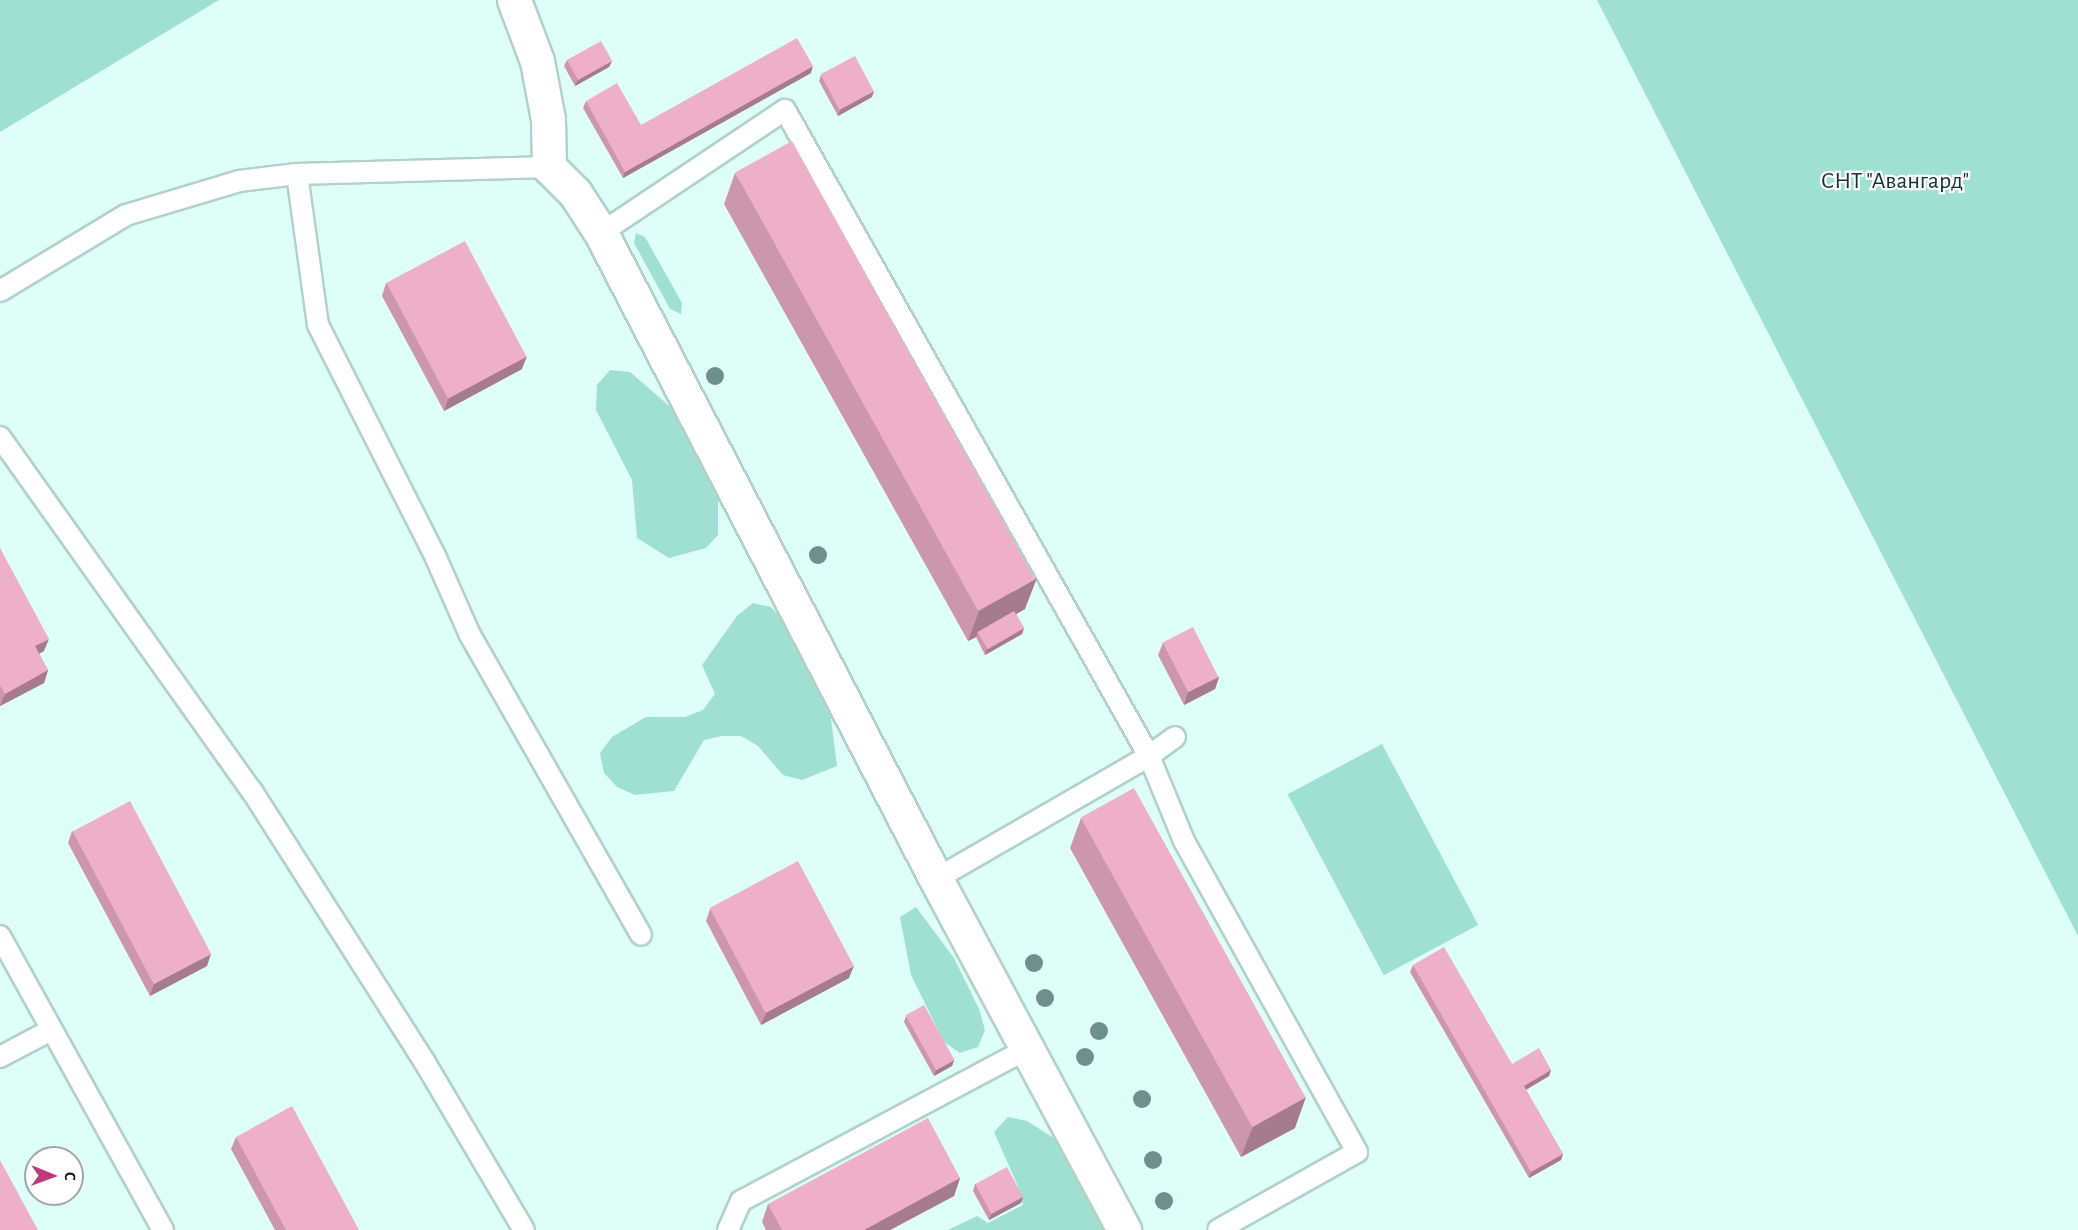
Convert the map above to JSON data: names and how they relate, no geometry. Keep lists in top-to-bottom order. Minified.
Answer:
{"parks":["СНТ \"Авангард\""],"north":"right"}
